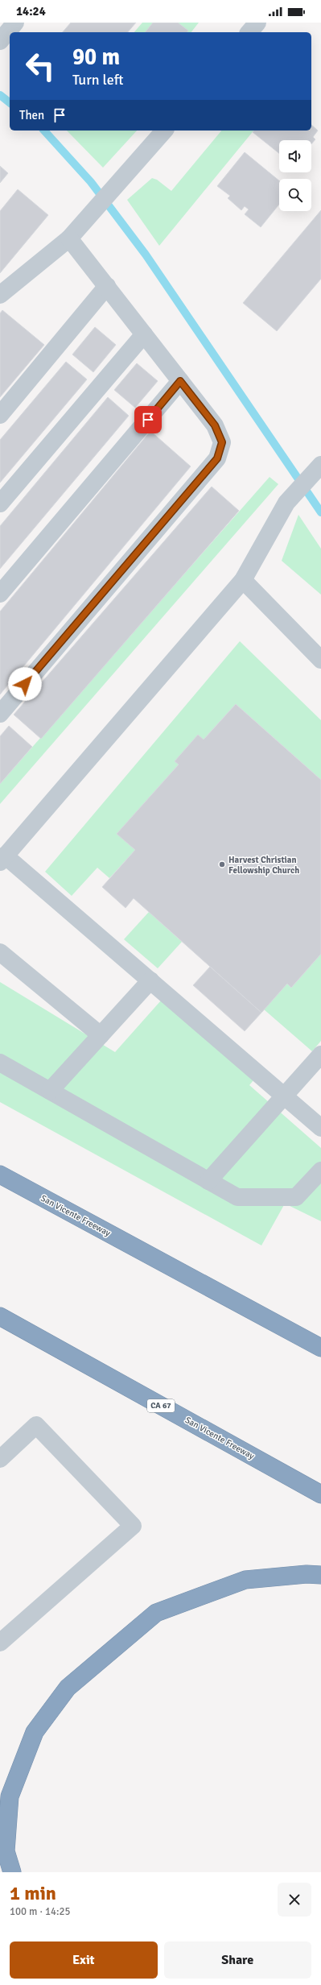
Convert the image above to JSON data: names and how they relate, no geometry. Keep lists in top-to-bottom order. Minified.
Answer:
{"streets":{"highway":["San Vicente Freeway","CA 67"]},"places":["Harvest Christian Fellowship Church"],"page":{"status":"14:24","turn":["90 m","Turn left"],"then":"Then","heading":["1 min","100 m · 14:25"],"buttons":["Exit","Share"]}}
